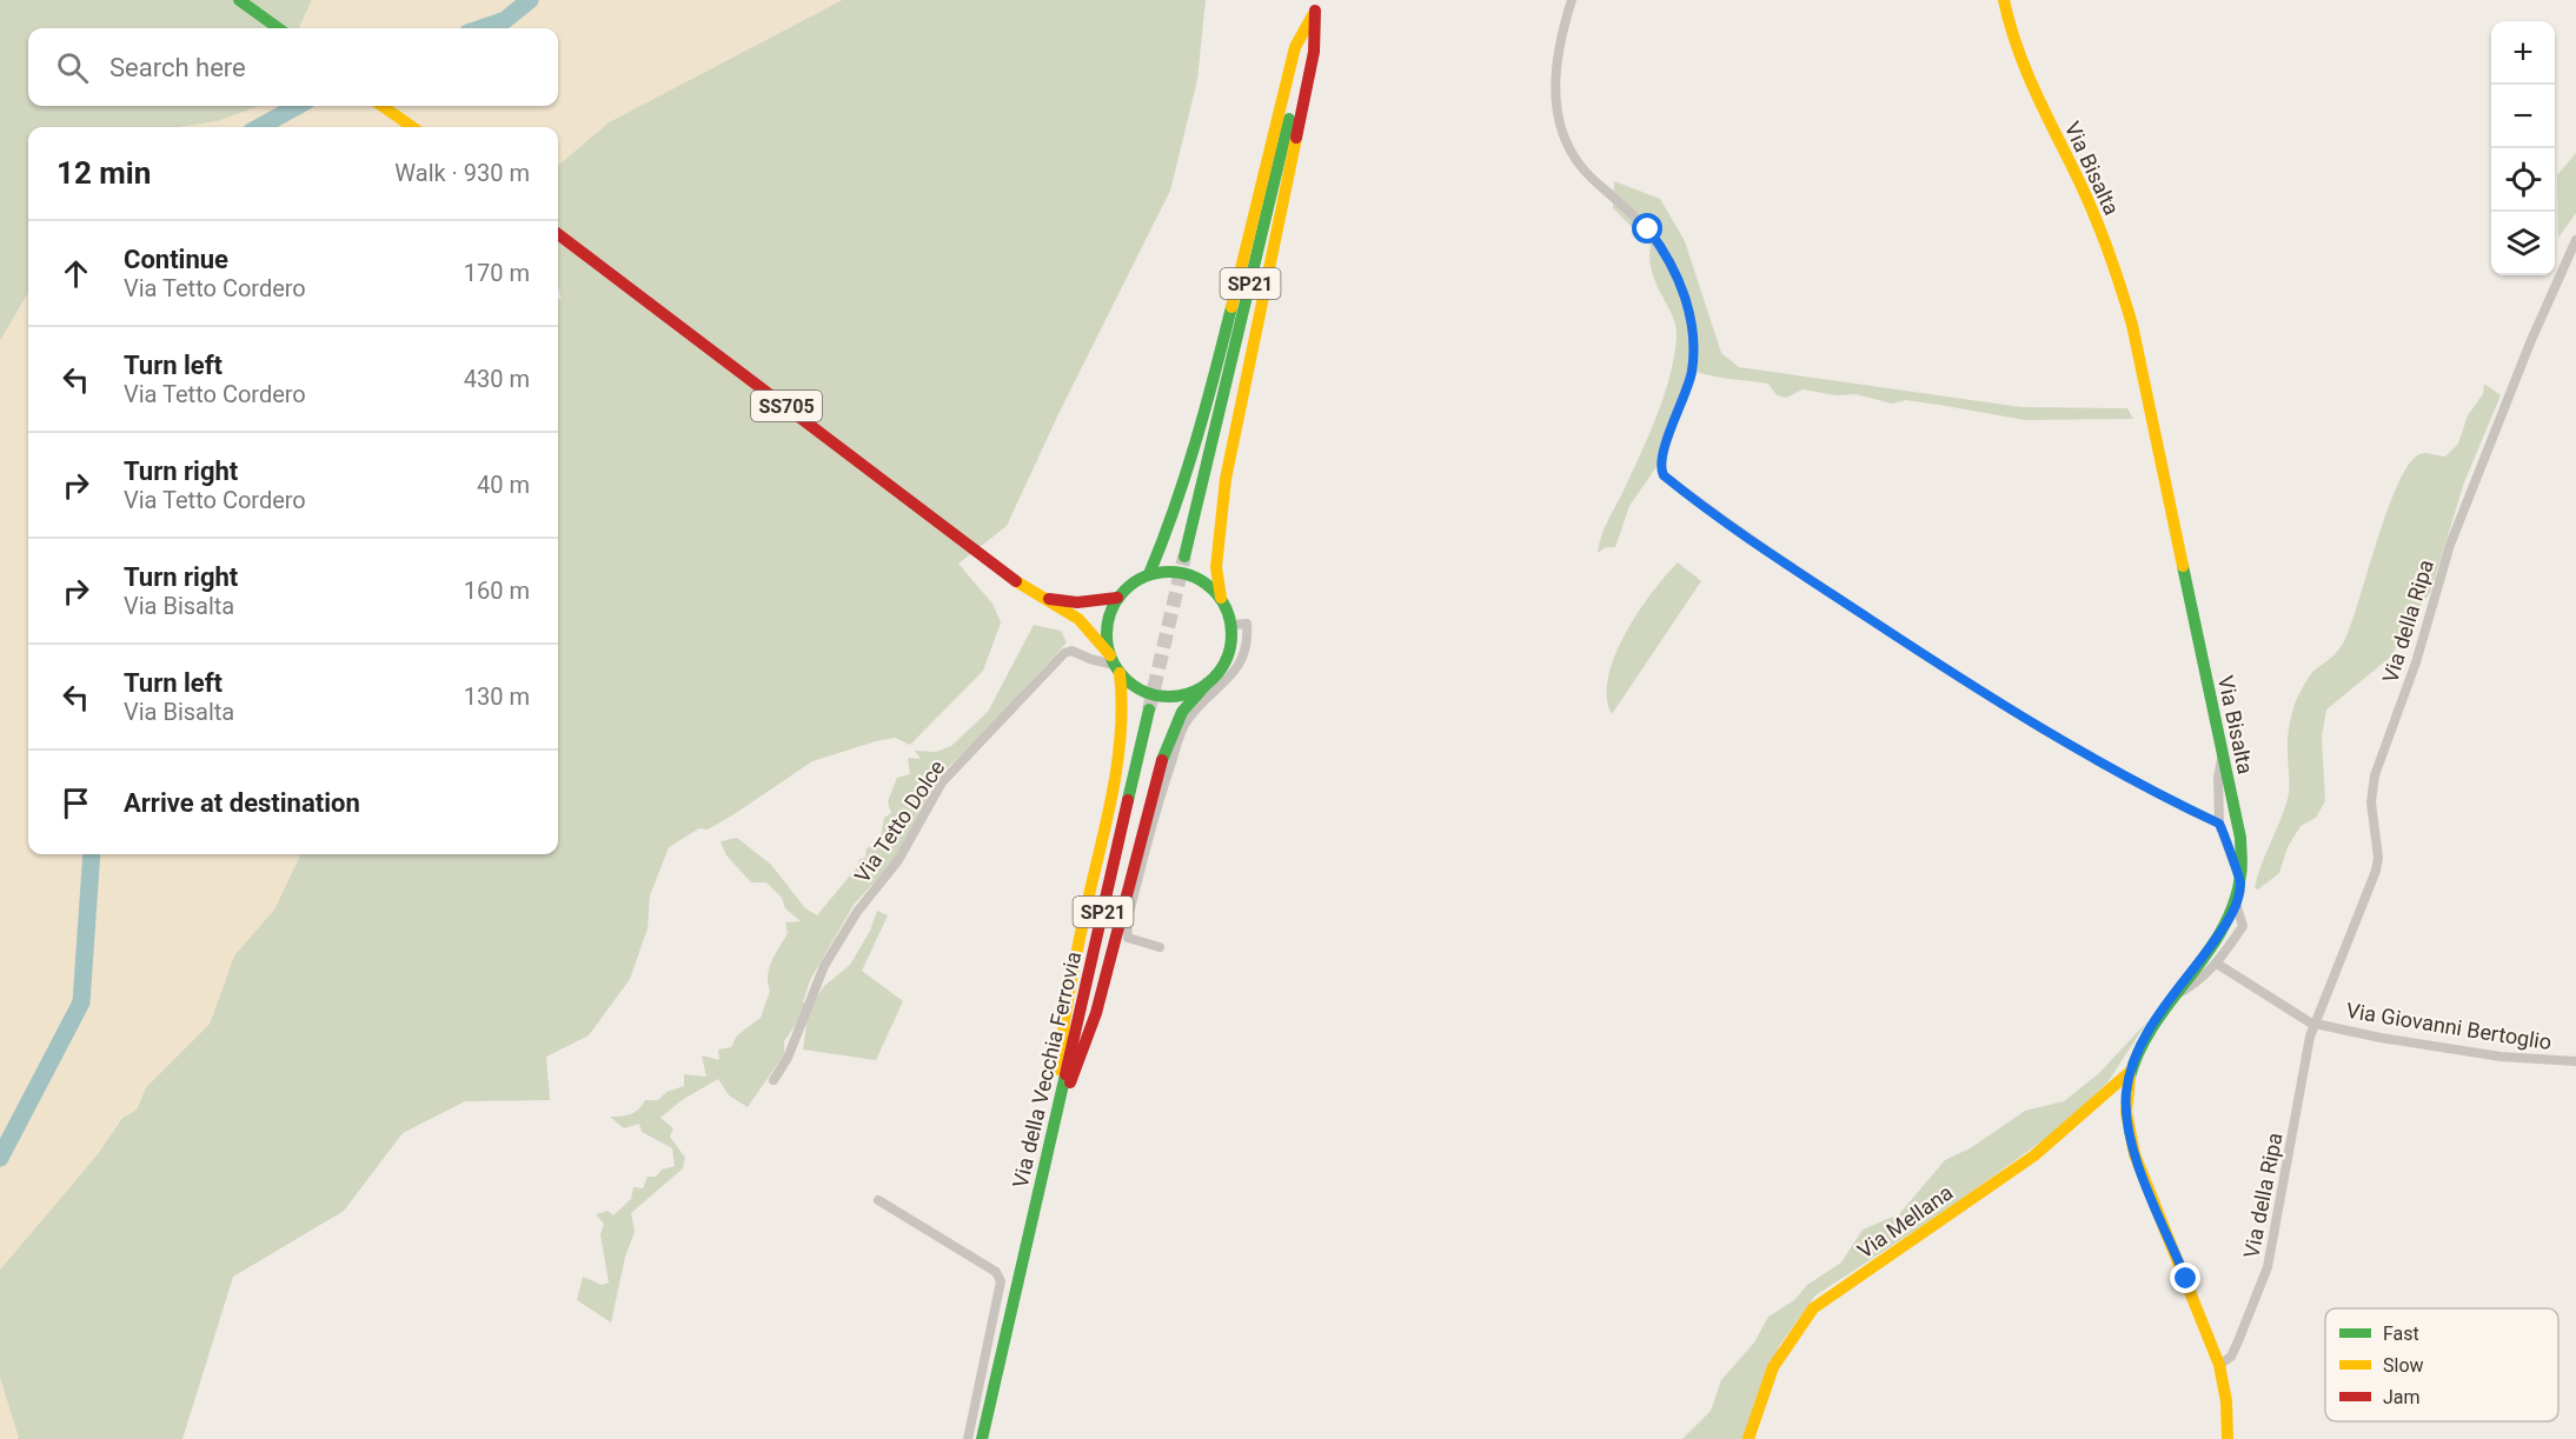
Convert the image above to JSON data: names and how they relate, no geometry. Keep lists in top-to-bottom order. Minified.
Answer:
{"streets":{"main road":["Via Bisalta","SP21","SS705","Via della Vecchia Ferrovia","Via Mellana"],"street":["Via della Ripa","Via Tetto Dolce","Via Giovanni Bertoglio"]},"crossings":[["Via Bisalta","Via della Ripa"],["Via Bisalta","Via Mellana"],["SS705","Via Tetto Dolce"],["Via della Ripa","Via Giovanni Bertoglio"]],"legend":["Fast","Slow","Jam"],"page":{"map_buttons":["+","−"],"search":"Search here","heading":["12 min","Walk · 930 m"],"list":[["Continue","Via Tetto Cordero","170 m"],["Turn left","Via Tetto Cordero","430 m"],["Turn right","Via Tetto Cordero","40 m"],["Turn right","Via Bisalta","160 m"],["Turn left","Via Bisalta","130 m"],"Arrive at destination"]}}
